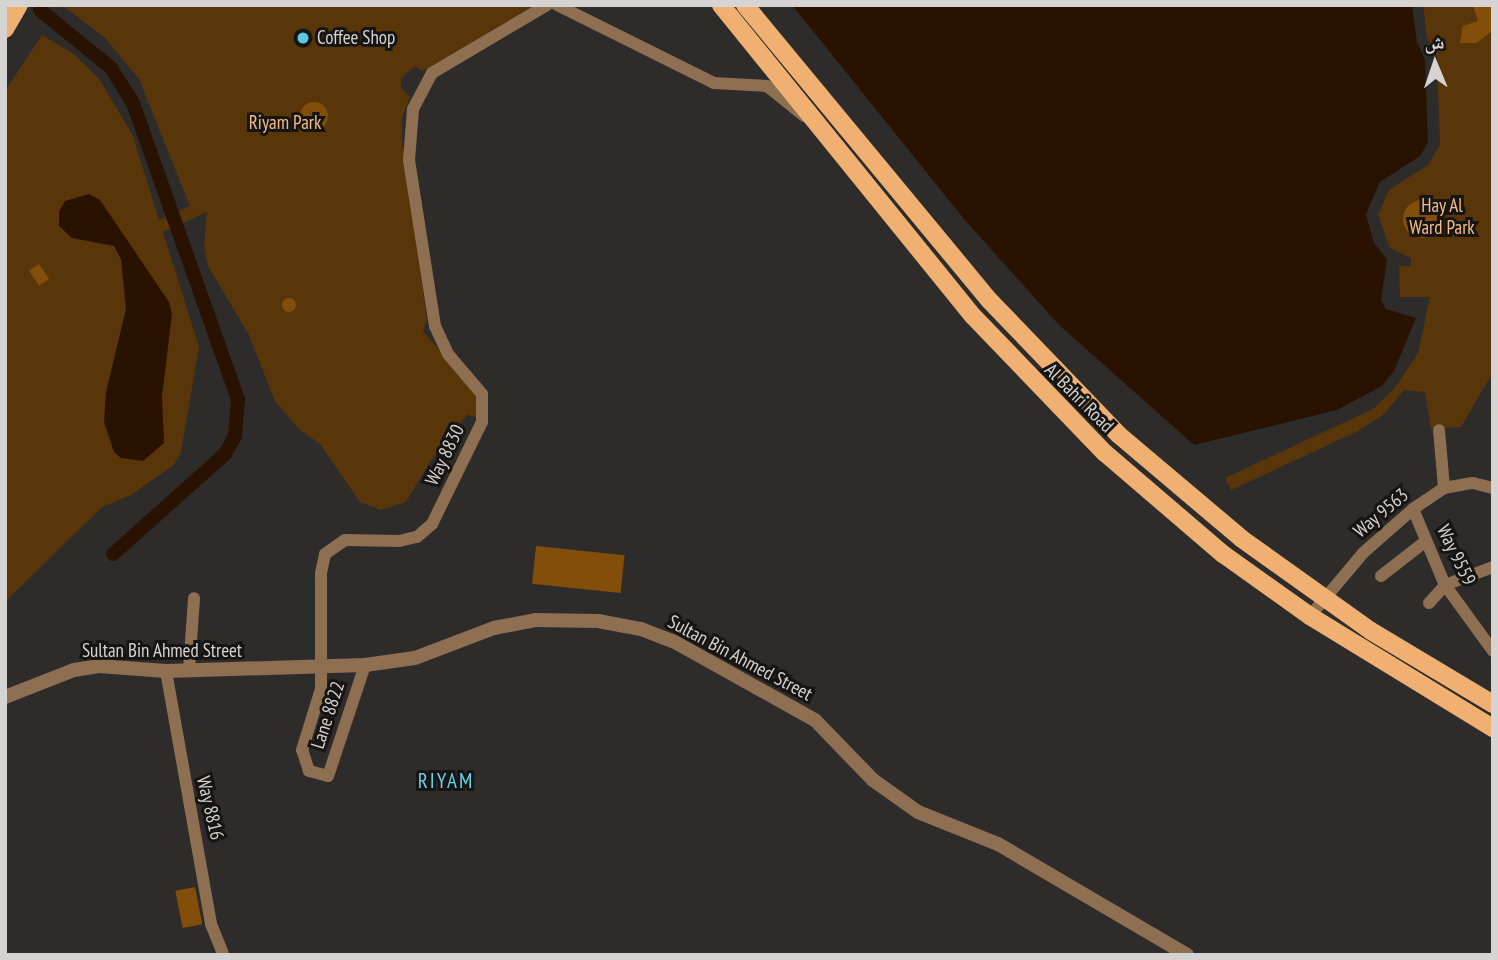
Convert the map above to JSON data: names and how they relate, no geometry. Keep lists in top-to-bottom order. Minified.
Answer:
{"streets":{"main road":["Al Bahri Road"],"street":["Way 8830","Way 9563","Way 9559","Sultan Bin Ahmed Street","Lane 8822","Way 8816"]},"crossings":[["Al Bahri Road","Way 9563"],["Way 8830","Sultan Bin Ahmed Street"],["Way 8830","Lane 8822"],["Way 9563","Way 9559"],["Sultan Bin Ahmed Street","Lane 8822"],["Sultan Bin Ahmed Street","Way 8816"]],"districts":["RIYAM"],"parks":["Riyam Park","Hay Al Ward Park"],"places":["Coffee Shop"],"north":"top"}
